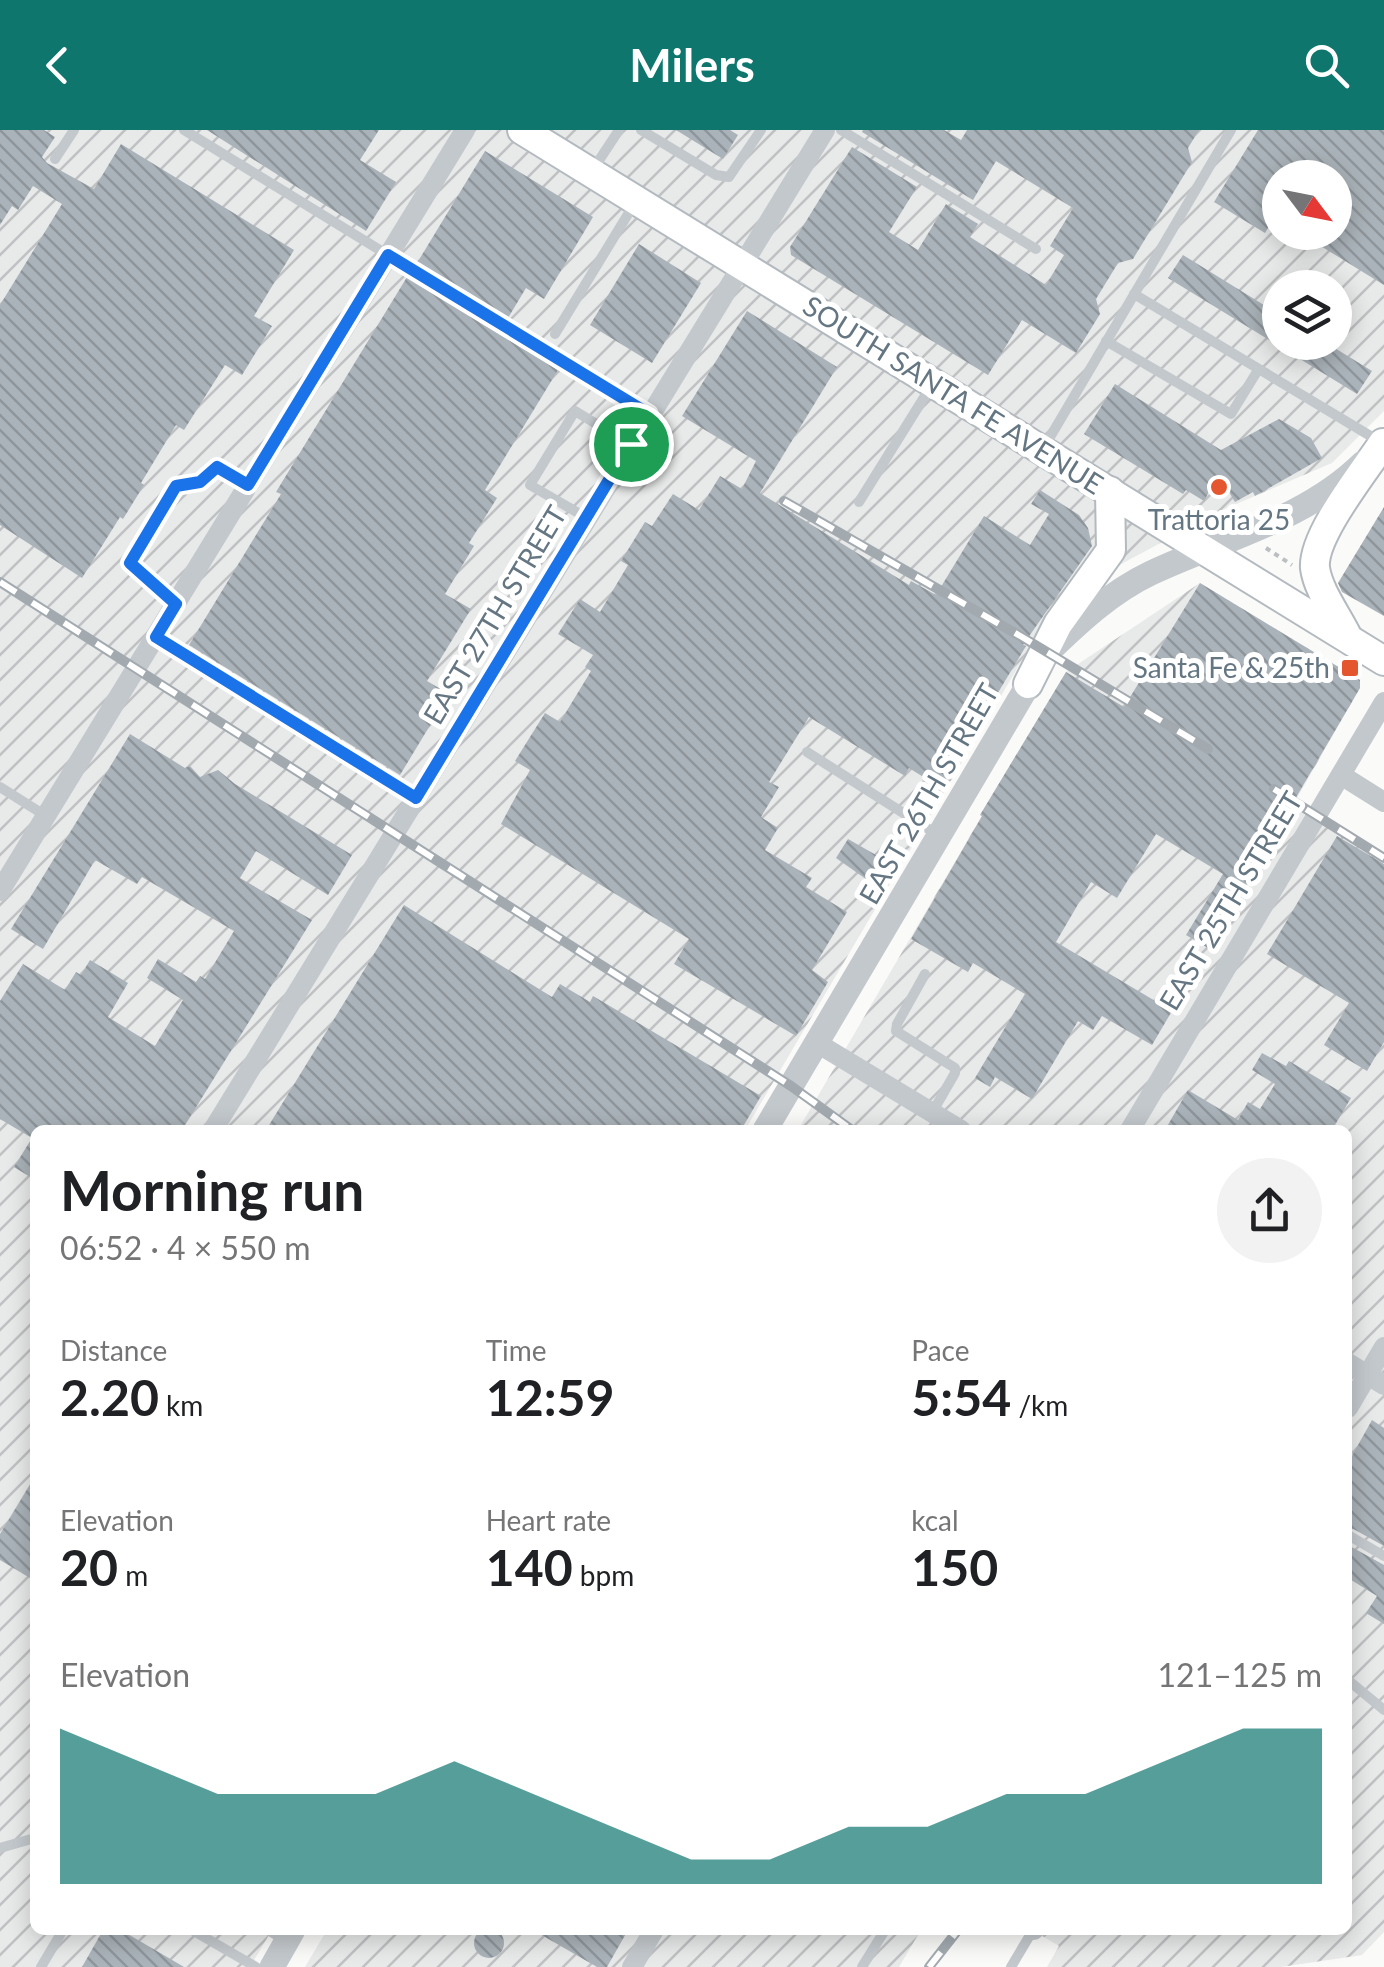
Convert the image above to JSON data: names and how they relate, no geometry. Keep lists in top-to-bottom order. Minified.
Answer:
{"streets":{"main road":["SOUTH SANTA FE AVENUE"],"street":["EAST 27TH STREET","EAST 26TH STREET","EAST 25TH STREET"]},"crossings":[["SOUTH SANTA FE AVENUE","EAST 27TH STREET"],["SOUTH SANTA FE AVENUE","EAST 26TH STREET"]],"places":{"other":["Trattoria 25"],"transit":["Santa Fe & 25th"]},"north":"bottom right","page":{"header":"Milers","heading":["Morning run","06:52 · 4 × 550 m"],"stats":[["Distance","2.20 km"],["Time","12:59"],["Pace","5:54 /km"],["Elevation","20 m"],["Heart rate","140 bpm"],["kcal","150"]],"chart":["Elevation","121–125 m"]}}
